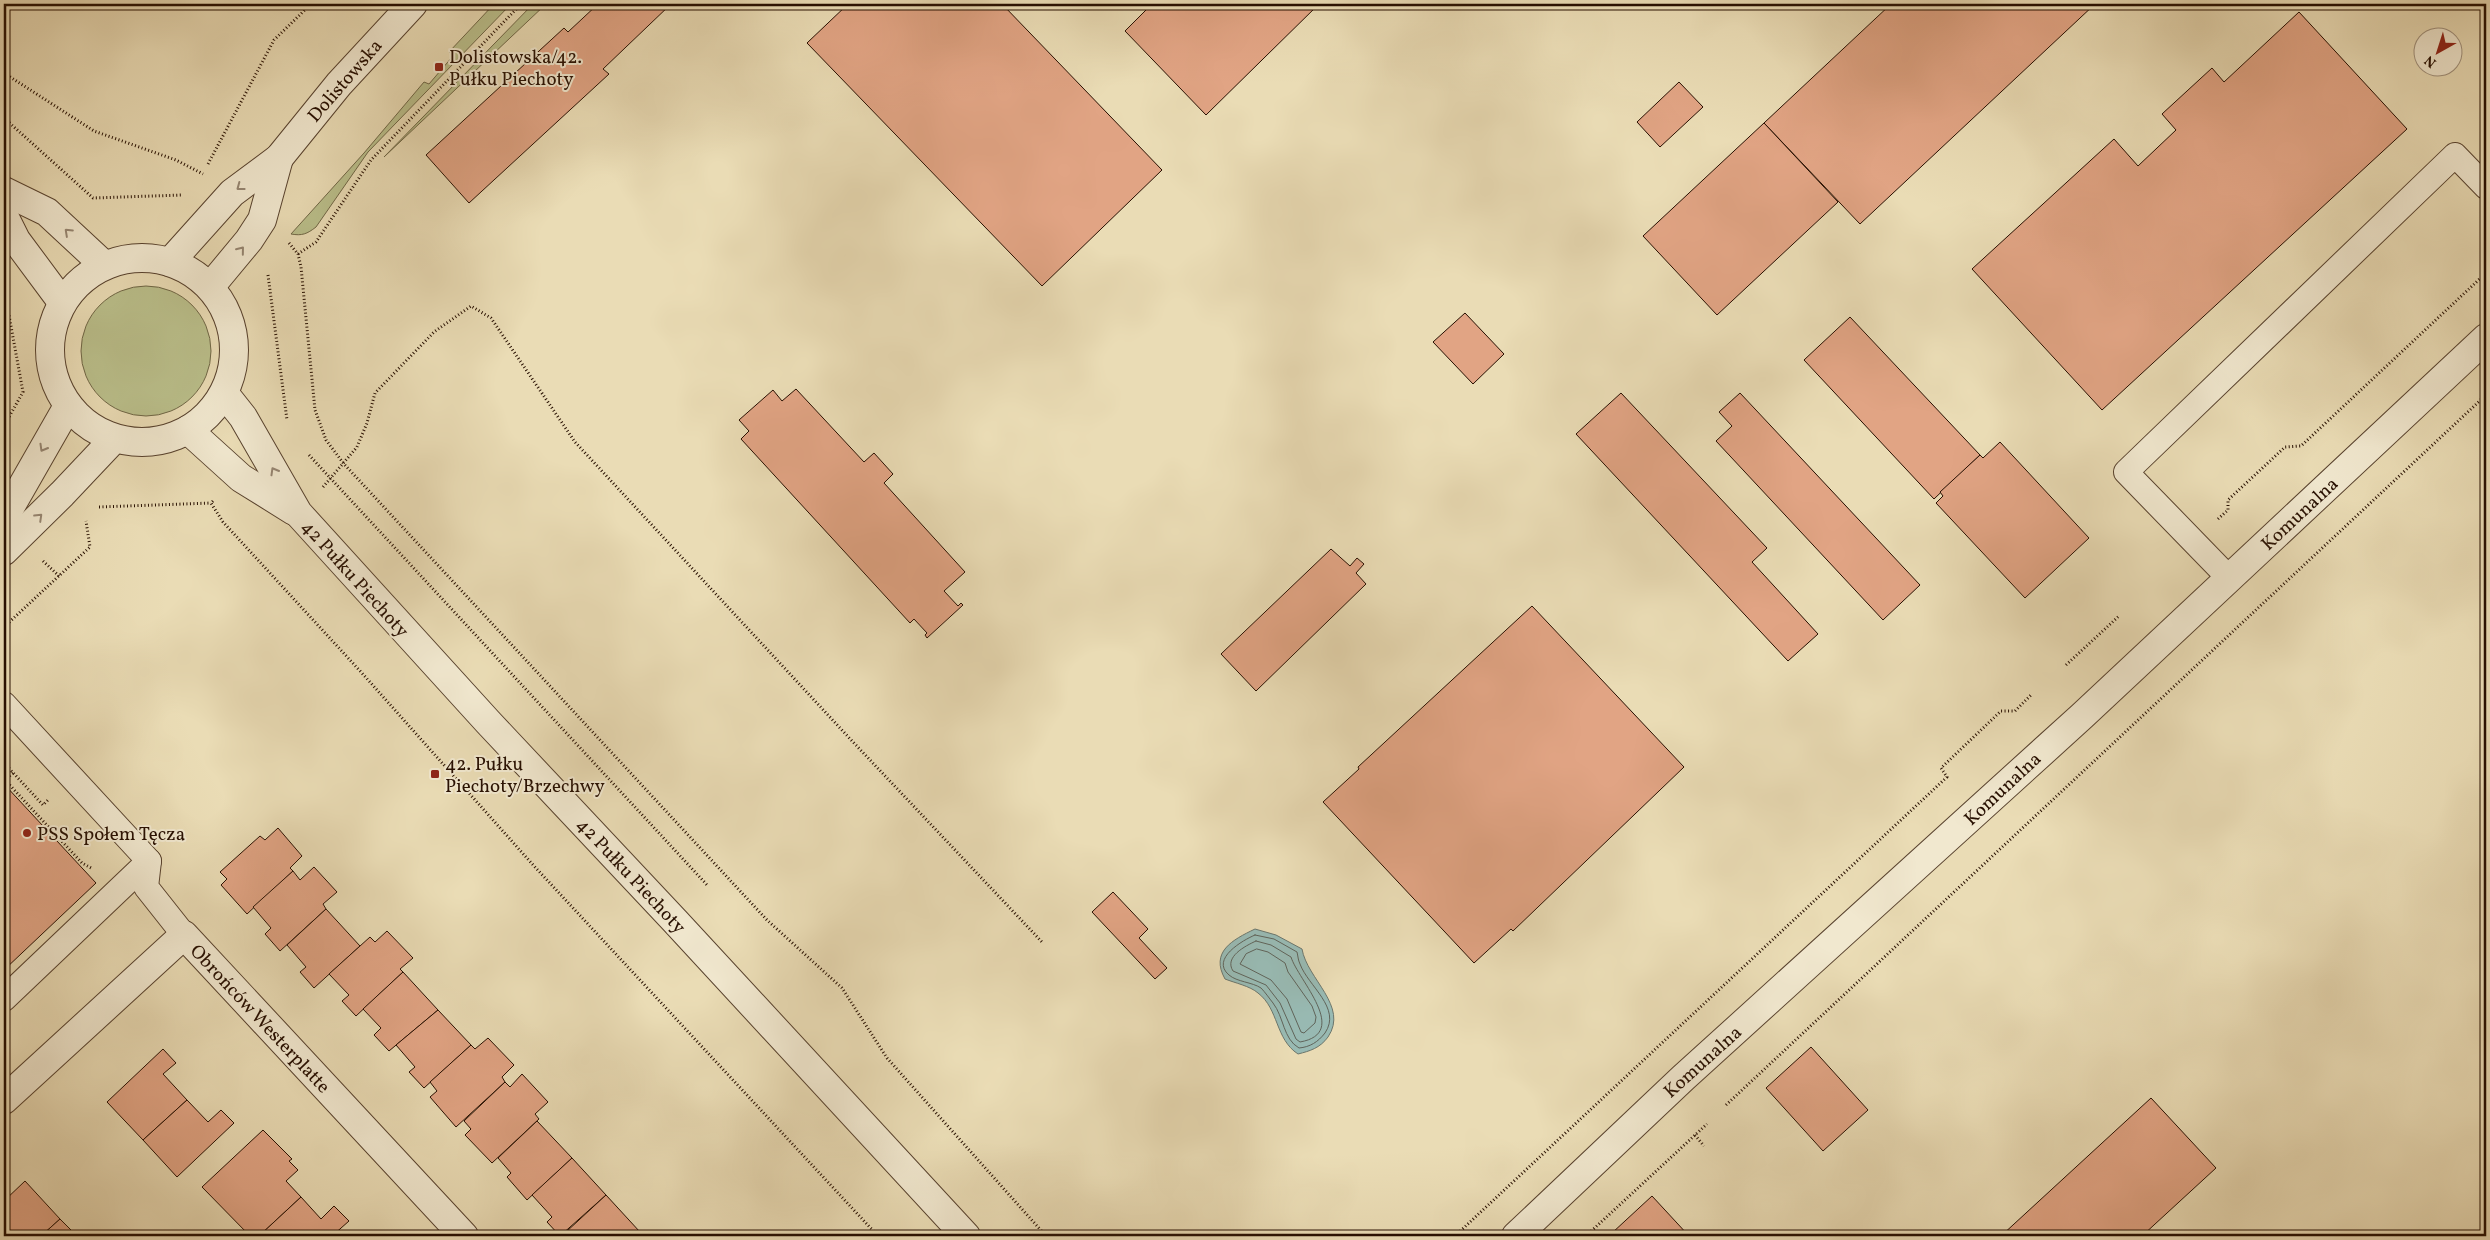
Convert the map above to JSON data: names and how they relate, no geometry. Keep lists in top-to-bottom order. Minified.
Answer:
{"streets":{"street":["Dolistowska","Komunalna","42 Pułku Piechoty","Obrońców Westerplatte"]},"places":{"transit":["Dolistowska/42. Pułku Piechoty","42. Pułku Piechoty/Brzechwy"],"other":["PSS Społem Tęcza"]},"north":"bottom left"}
